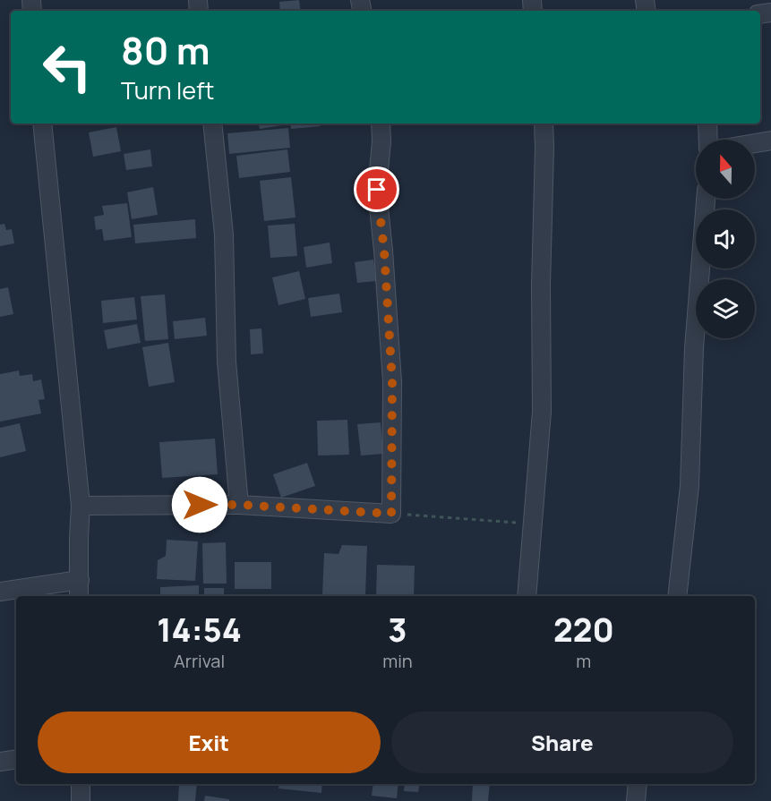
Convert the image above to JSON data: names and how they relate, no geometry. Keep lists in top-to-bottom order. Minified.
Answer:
{"north":"top","page":{"turn":["80 m","Turn left"],"eta":["14:54","Arrival","3","min","220","m"],"buttons":["Exit","Share"]}}
